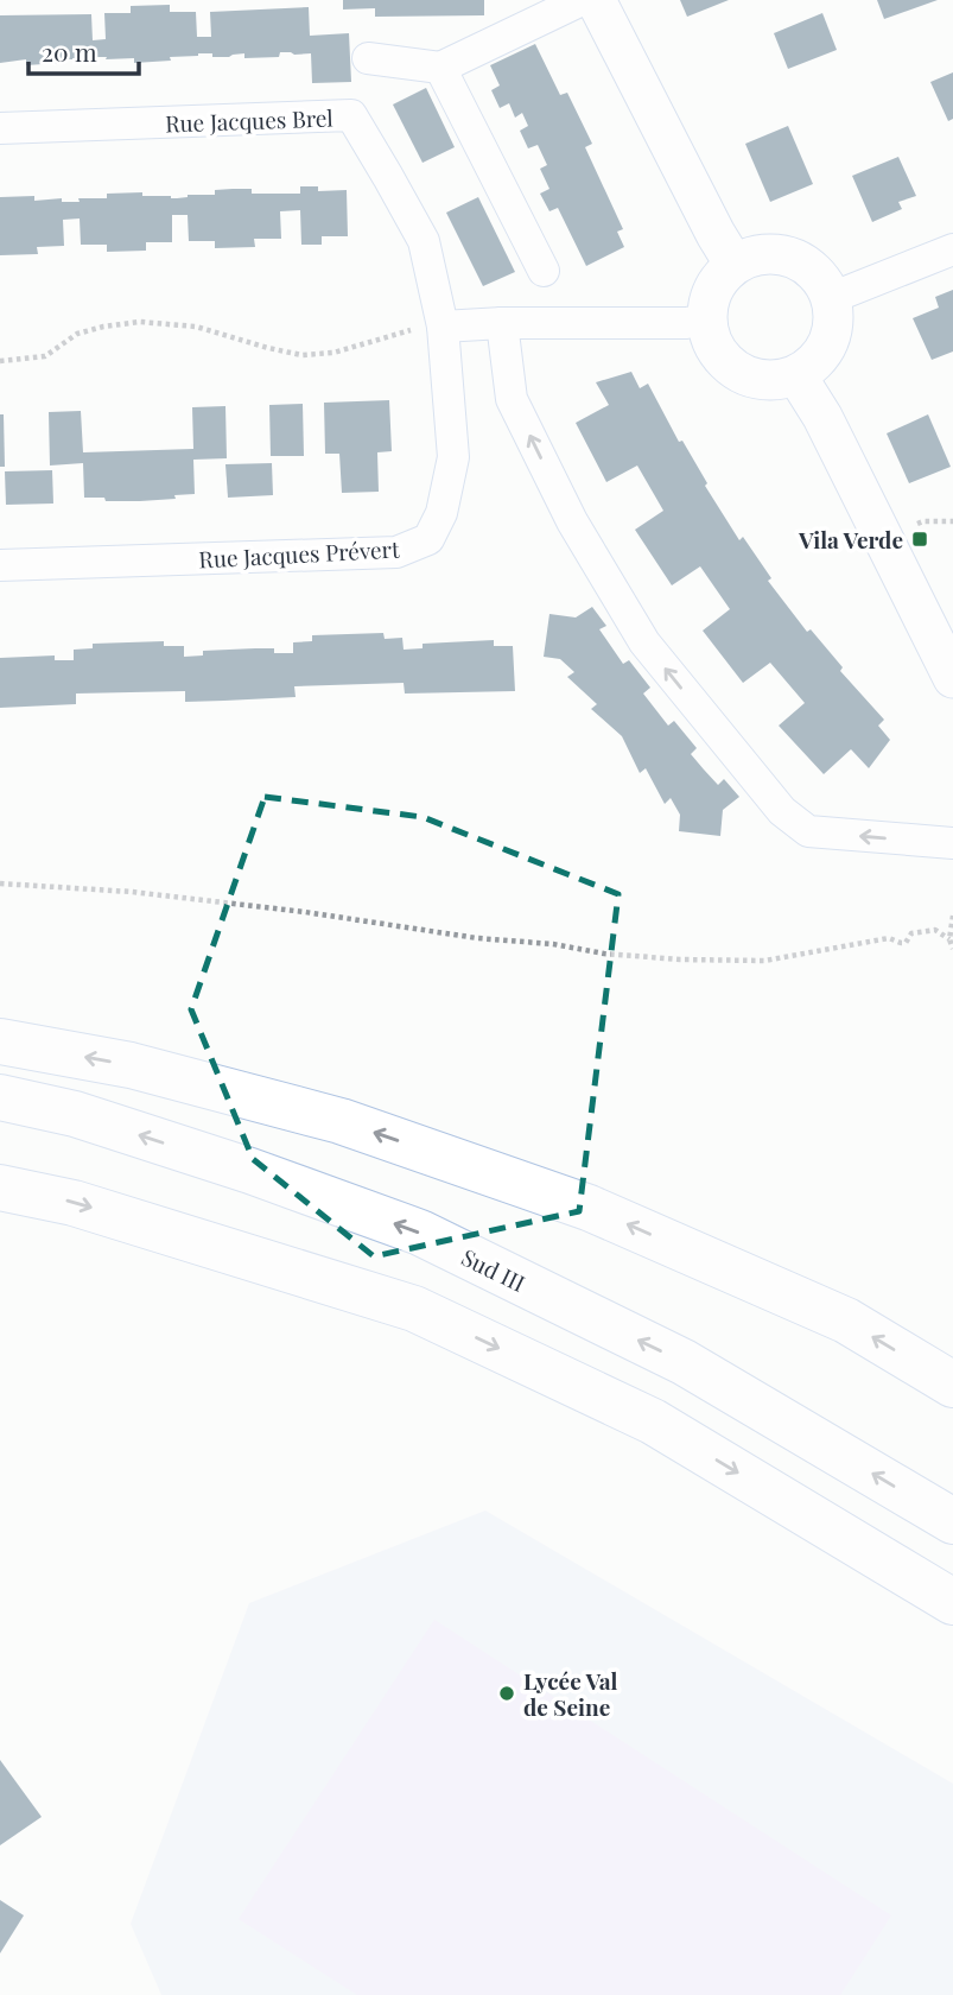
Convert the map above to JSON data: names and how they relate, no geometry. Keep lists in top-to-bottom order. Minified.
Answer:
{"streets":{"highway":["Sud III"],"street":["Rue Jacques Brel","Rue Jacques Prévert"]},"crossings":[["Rue Jacques Brel","Rue Jacques Prévert"]],"places":{"transit":["Vila Verde"],"other":["Lycée Val de Seine"]},"scale_bar":"20 m"}
